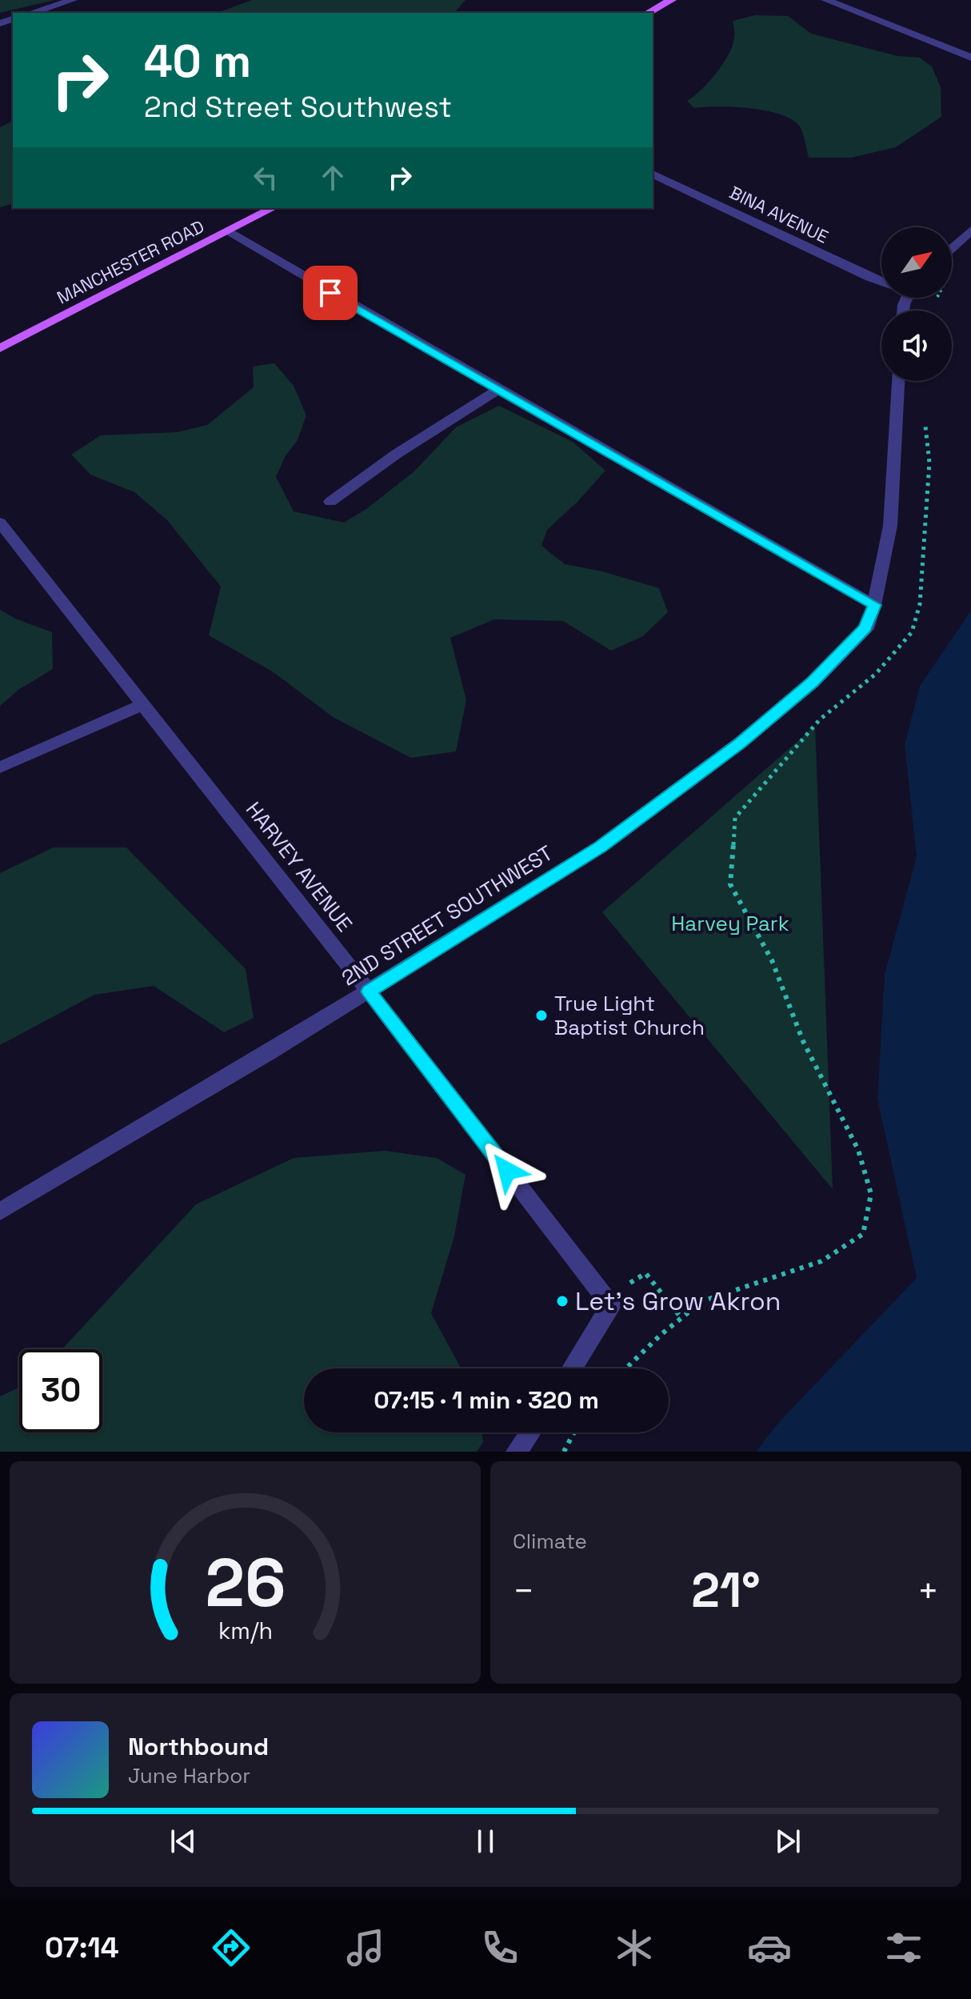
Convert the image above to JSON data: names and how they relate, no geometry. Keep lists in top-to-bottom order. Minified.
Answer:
{"streets":{"main road":["MANCHESTER ROAD"],"street":["BINA AVENUE","HARVEY AVENUE","2ND STREET SOUTHWEST"]},"crossings":[["HARVEY AVENUE","2ND STREET SOUTHWEST"]],"parks":["Harvey Park"],"places":["True Light Baptist Church","Let's Grow Akron"],"north":"top right","page":{"turn":["40 m","2nd Street Southwest"],"limit":"30","trip":"07:15 · 1 min · 320 m","tile":"Climate","heat":["−","21°","+"],"song":["Northbound","June Harbor"],"tabs":"07:14","gauge":["26","km/h"]}}
